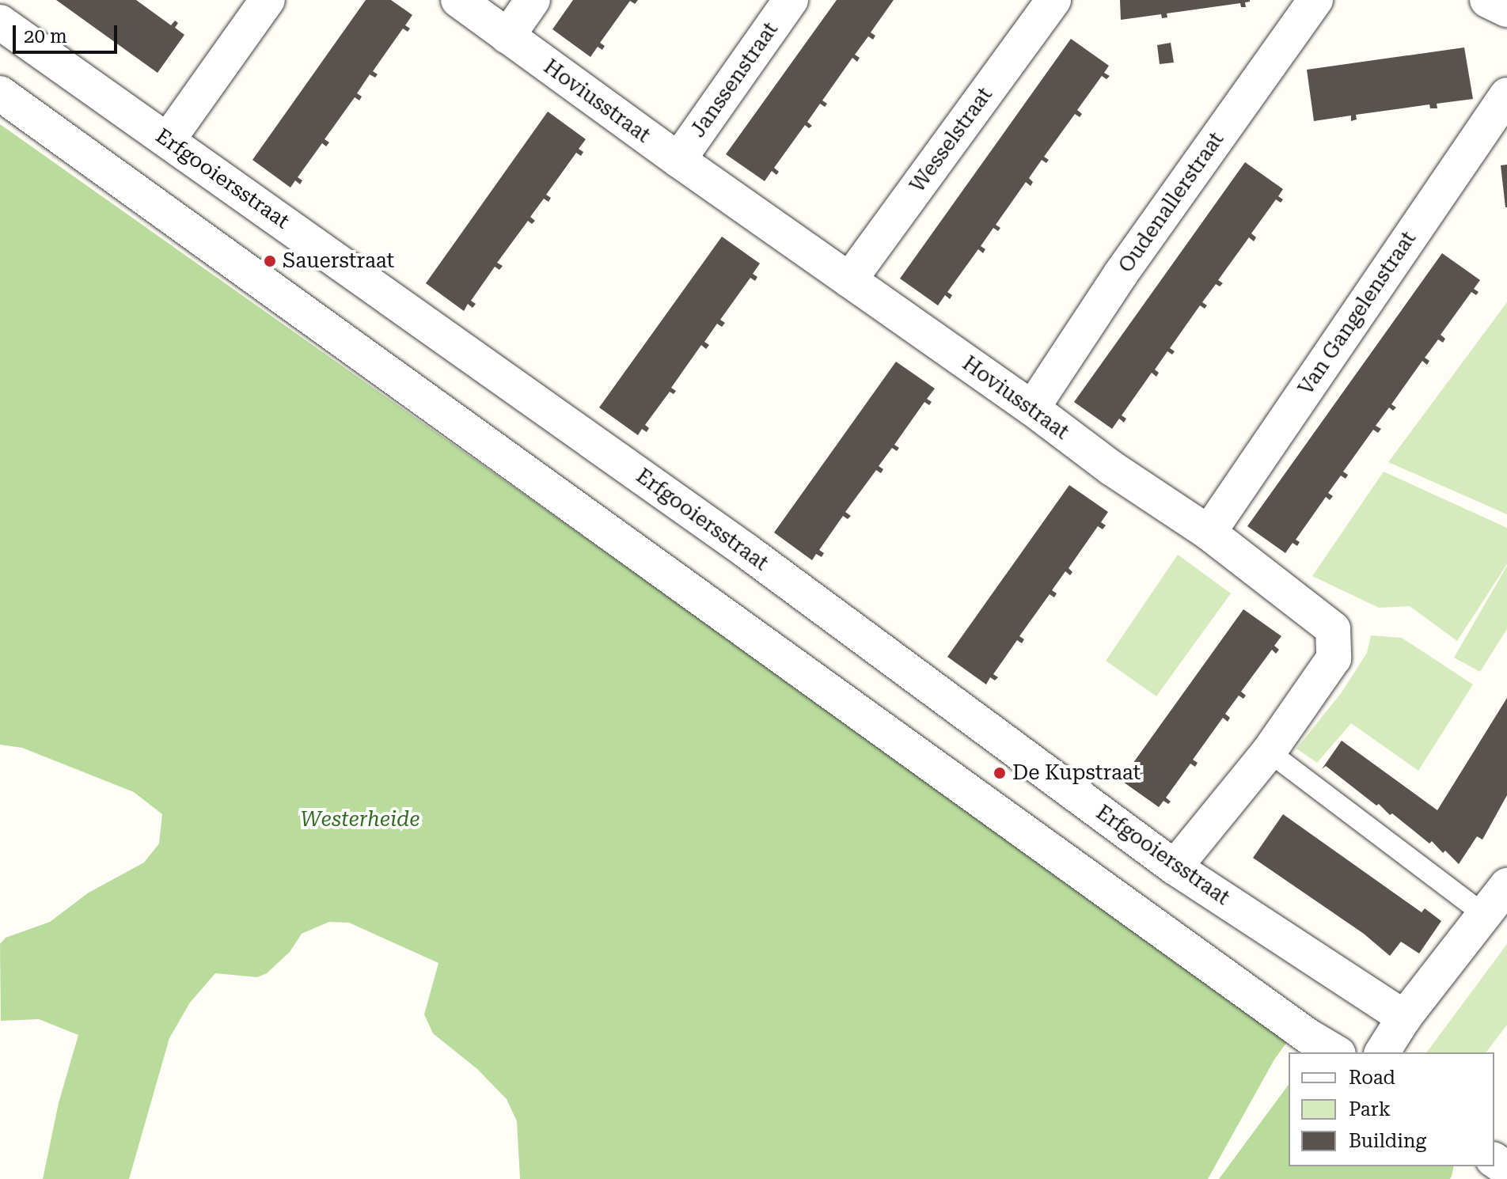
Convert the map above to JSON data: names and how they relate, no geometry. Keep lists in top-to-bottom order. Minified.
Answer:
{"streets":{"street":["Janssenstraat","Hoviusstraat","Wesselstraat","Erfgooiersstraat","Oudenallerstraat","Van Gangelenstraat"]},"crossings":[["Janssenstraat","Hoviusstraat"],["Hoviusstraat","Wesselstraat"],["Hoviusstraat","Erfgooiersstraat"],["Hoviusstraat","Oudenallerstraat"],["Hoviusstraat","Van Gangelenstraat"]],"parks":["Westerheide"],"places":["Sauerstraat","De Kupstraat"],"legend":["Road","Park","Building"],"scale_bar":"20 m"}
